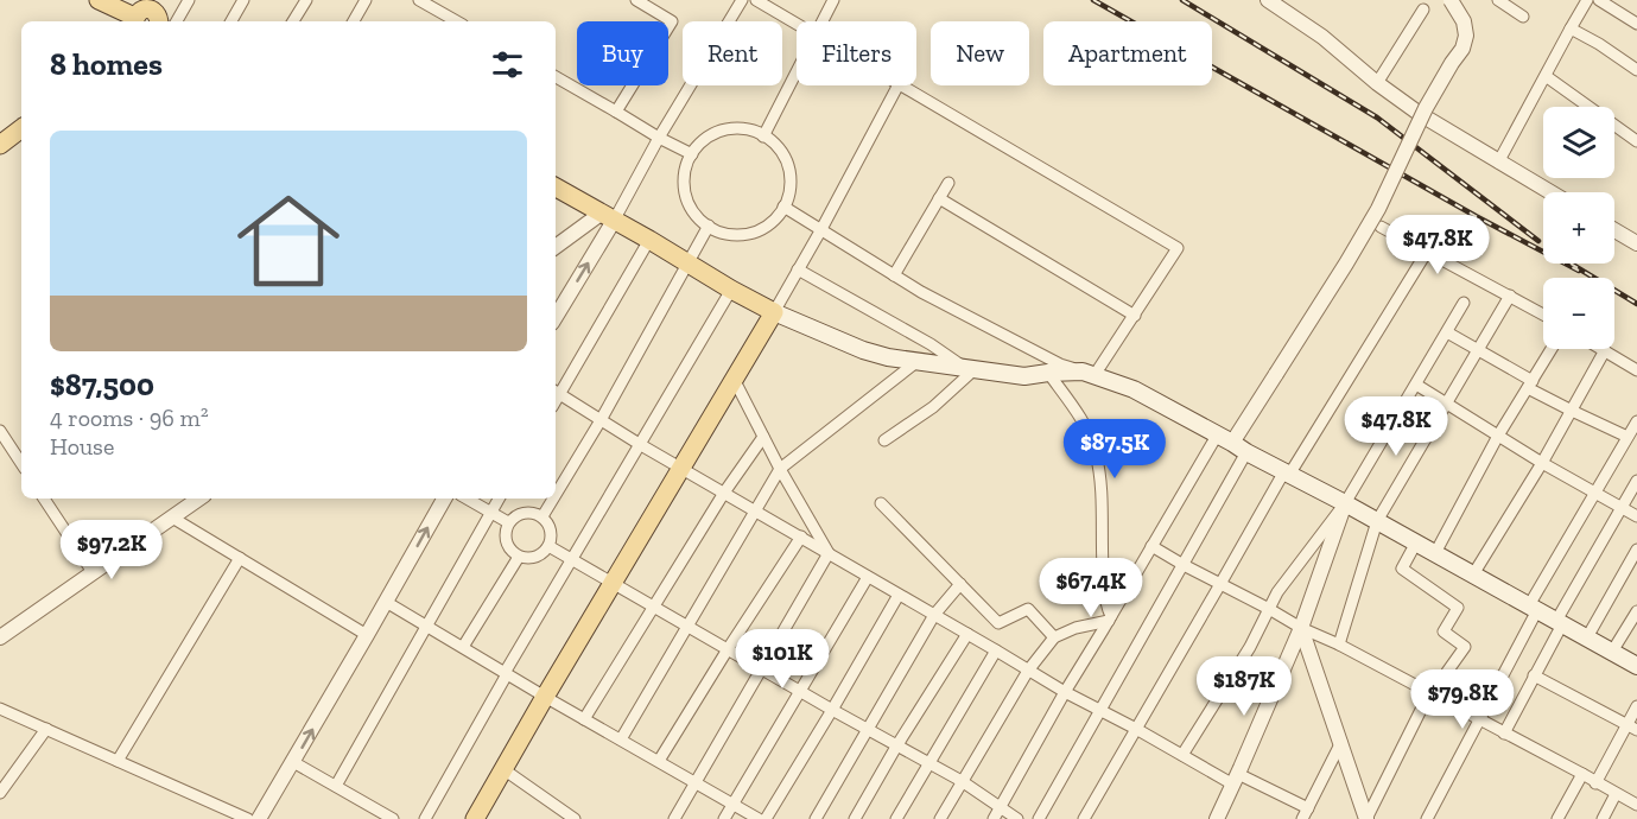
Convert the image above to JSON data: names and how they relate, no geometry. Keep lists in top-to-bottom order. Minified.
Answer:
{"page":{"chip":["Buy","Rent","Filters","New","Apartment"],"heading":"8 homes","map_buttons":["+","−"],"list":[{"name":"$87,500","note":"4 rooms · 96 m² · House"}],"price":["$47.8K","$47.8K","$87.5K","$97.2K","$67.4K","$101K","$187K","$79.8K"]}}
